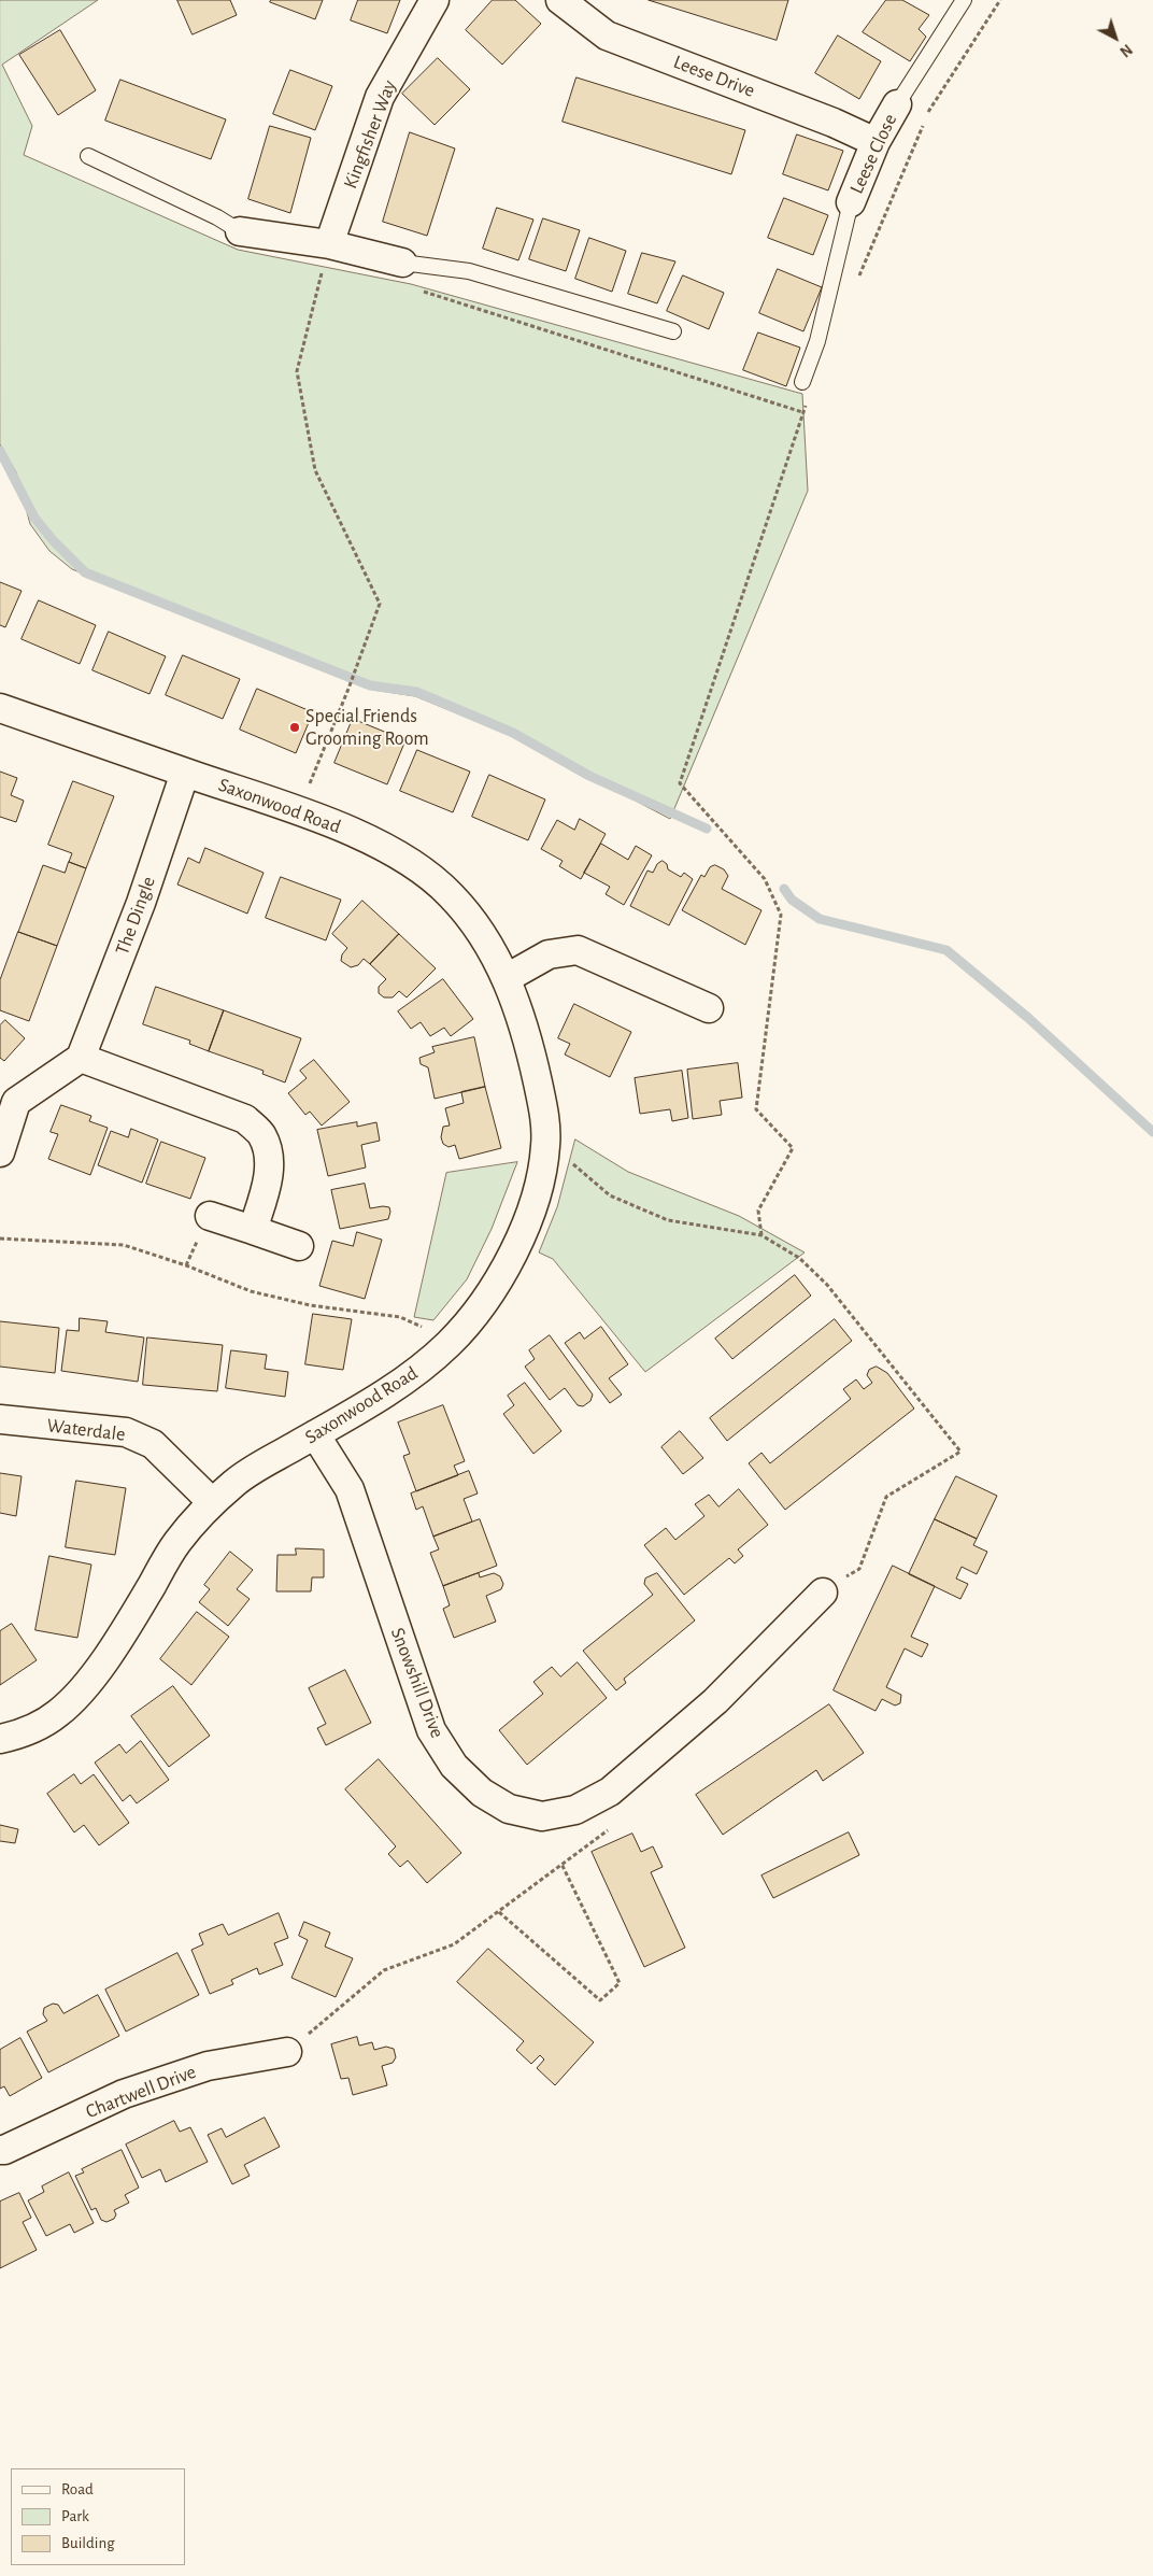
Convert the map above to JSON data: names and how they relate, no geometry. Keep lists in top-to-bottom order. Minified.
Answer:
{"streets":{"street":["Leese Drive","Kingfisher Way","Leese Close","Saxonwood Road","The Dingle","Waterdale","Snowshill Drive","Chartwell Drive"]},"crossings":[["Leese Drive","Leese Close"],["Saxonwood Road","The Dingle"],["Saxonwood Road","Waterdale"],["Saxonwood Road","Snowshill Drive"]],"places":["Special Friends Grooming Room"],"legend":["Road","Park","Building"],"north":"bottom right"}
